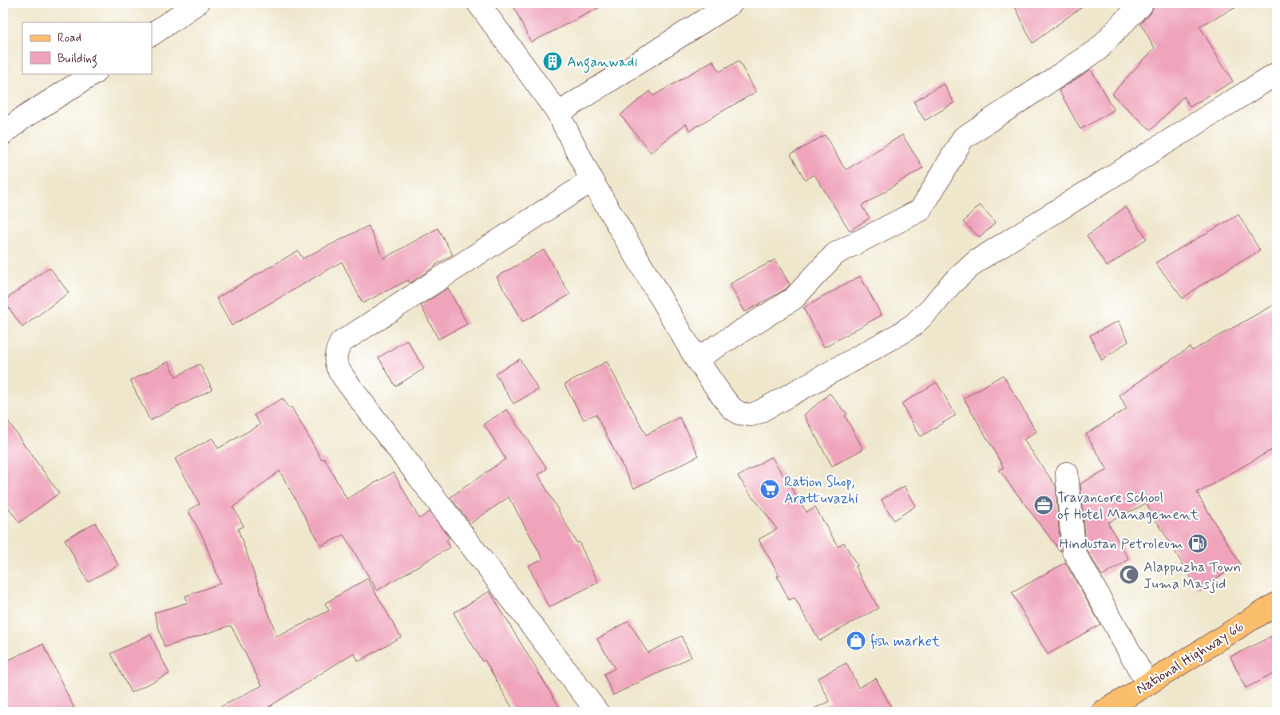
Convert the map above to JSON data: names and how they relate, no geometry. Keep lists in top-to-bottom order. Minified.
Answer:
{"streets":{"main road":["National Highway 66"]},"places":{"building":["Anganwadi"],"supermarket":["Ration Shop, Arattuvazhi"],"office":["Travancore School of Hotel Management"],"fuel station":["Hindustan Petroleum"],"mosque":["Alappuzha Town Juma Masjid"],"shop":["fish market"]},"legend":["Road","Building"]}
